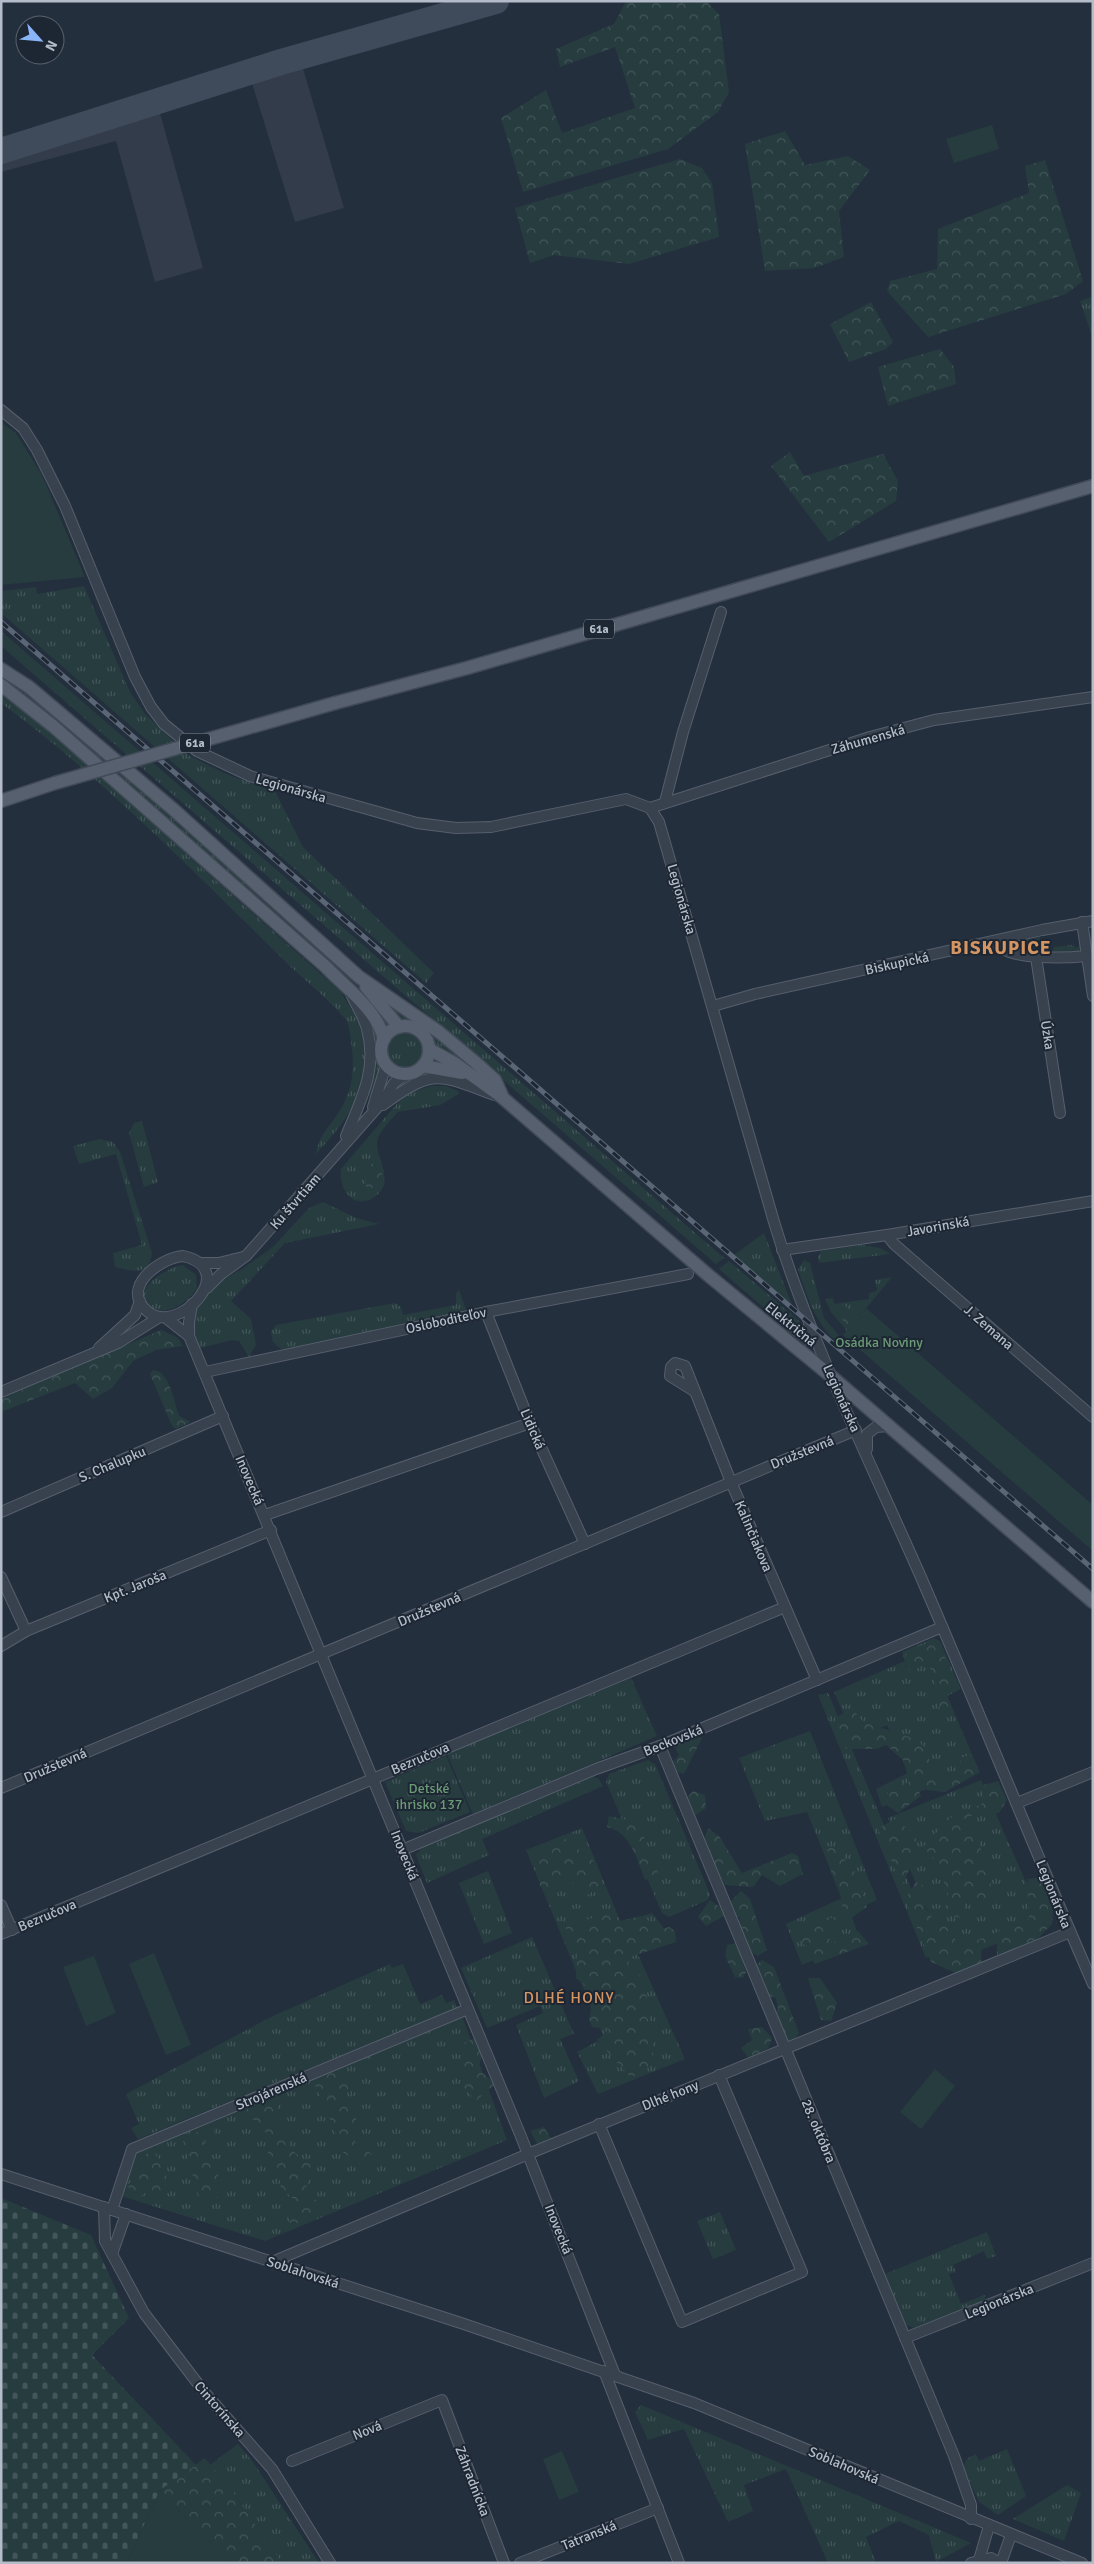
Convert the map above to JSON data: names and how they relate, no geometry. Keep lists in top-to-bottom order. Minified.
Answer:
{"streets":{"main road":["61a","Električná"],"street":["Záhumenská","Legionárska","Biskupická","Úzka","Ku štvrtiam","Javorinská","Osloboditeľov","J. Zemana","Lidická","Družstevná","S. Chalupku","Inovecká","Kalinčiakova","Kpt. Jaroša","Beckovská","Bezručova","Strojárenská","Dlhé hony","28. októbra","Soblahovská","Cintorínska","Nová","Záhradnícka","Tatranská"]},"crossings":[["Záhumenská","Legionárska"],["Legionárska","Biskupická"],["Legionárska","Javorinská"],["Legionárska","Električná"],["Legionárska","Družstevná"],["Legionárska","Beckovská"],["Legionárska","Dlhé hony"],["Legionárska","28. októbra"],["Ku štvrtiam","Električná"],["Ku štvrtiam","Inovecká"],["Javorinská","J. Zemana"],["Osloboditeľov","Lidická"],["Osloboditeľov","Inovecká"],["Lidická","Družstevná"],["Družstevná","Inovecká"],["Družstevná","Kalinčiakova"],["S. Chalupku","Inovecká"],["Inovecká","Kpt. Jaroša"],["Inovecká","Beckovská"],["Inovecká","Bezručova"],["Inovecká","Strojárenská"],["Inovecká","Dlhé hony"],["Inovecká","Soblahovská"],["Kalinčiakova","Beckovská"],["Kalinčiakova","Bezručova"],["Beckovská","28. októbra"],["Strojárenská","Soblahovská"],["Strojárenská","Cintorínska"],["Dlhé hony","28. októbra"],["Dlhé hony","Soblahovská"],["28. októbra","Soblahovská"],["Soblahovská","Cintorínska"],["Nová","Záhradnícka"]],"districts":["BISKUPICE","DLHÉ HONY"],"parks":["Osádka Noviny","Detské ihrisko 137"],"north":"bottom right"}
